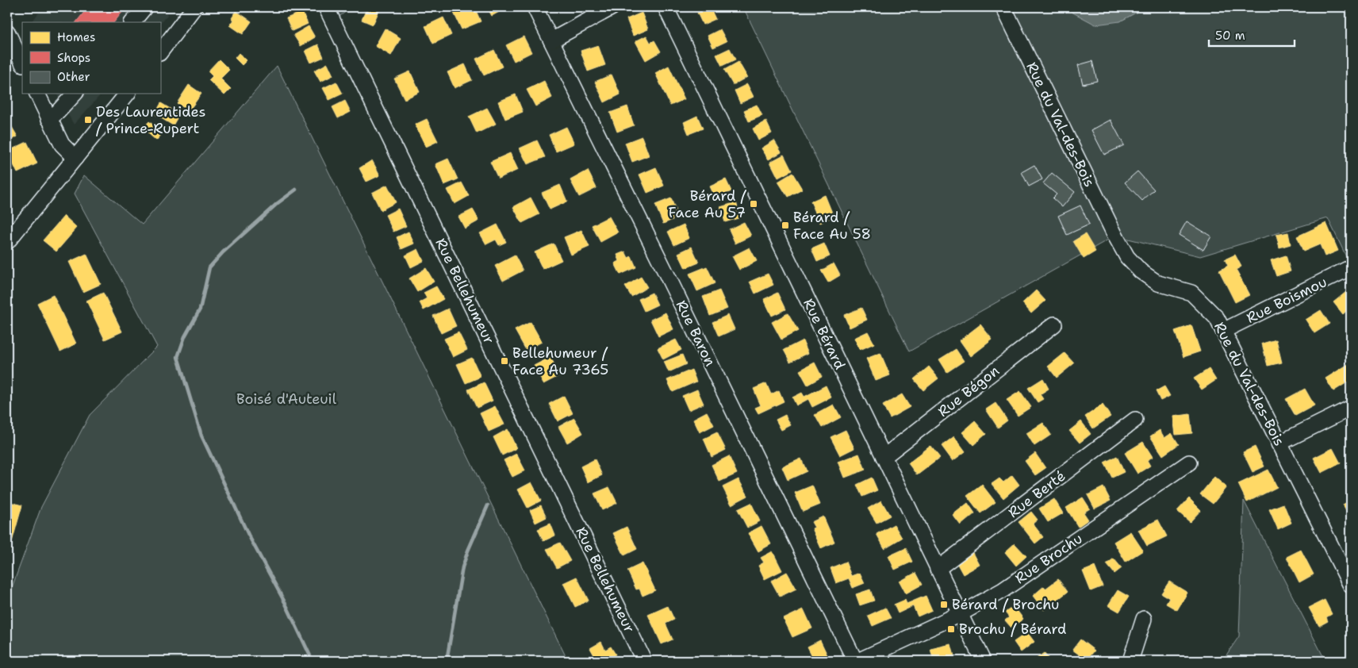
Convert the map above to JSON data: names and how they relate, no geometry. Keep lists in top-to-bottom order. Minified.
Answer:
{"streets":{"street":["Rue du Val-des-Bois","Rue Bellehumeur","Rue Boismou","Rue Baron","Rue Bérard","Rue Bégon","Rue Berté","Rue Brochu"]},"crossings":[["Rue du Val-des-Bois","Rue Boismou"],["Rue Baron","Rue Brochu"],["Rue Bérard","Rue Bégon"],["Rue Bérard","Rue Berté"],["Rue Bérard","Rue Brochu"]],"parks":["Boisé d'Auteuil"],"places":{"transit":["Des Laurentides / Prince-Rupert","Bérard / Face Au 57","Bérard / Face Au 58","Bellehumeur / Face Au 7365","Bérard / Brochu","Brochu / Bérard"]},"legend":["Homes","Shops","Other"],"scale_bar":"50 m"}
